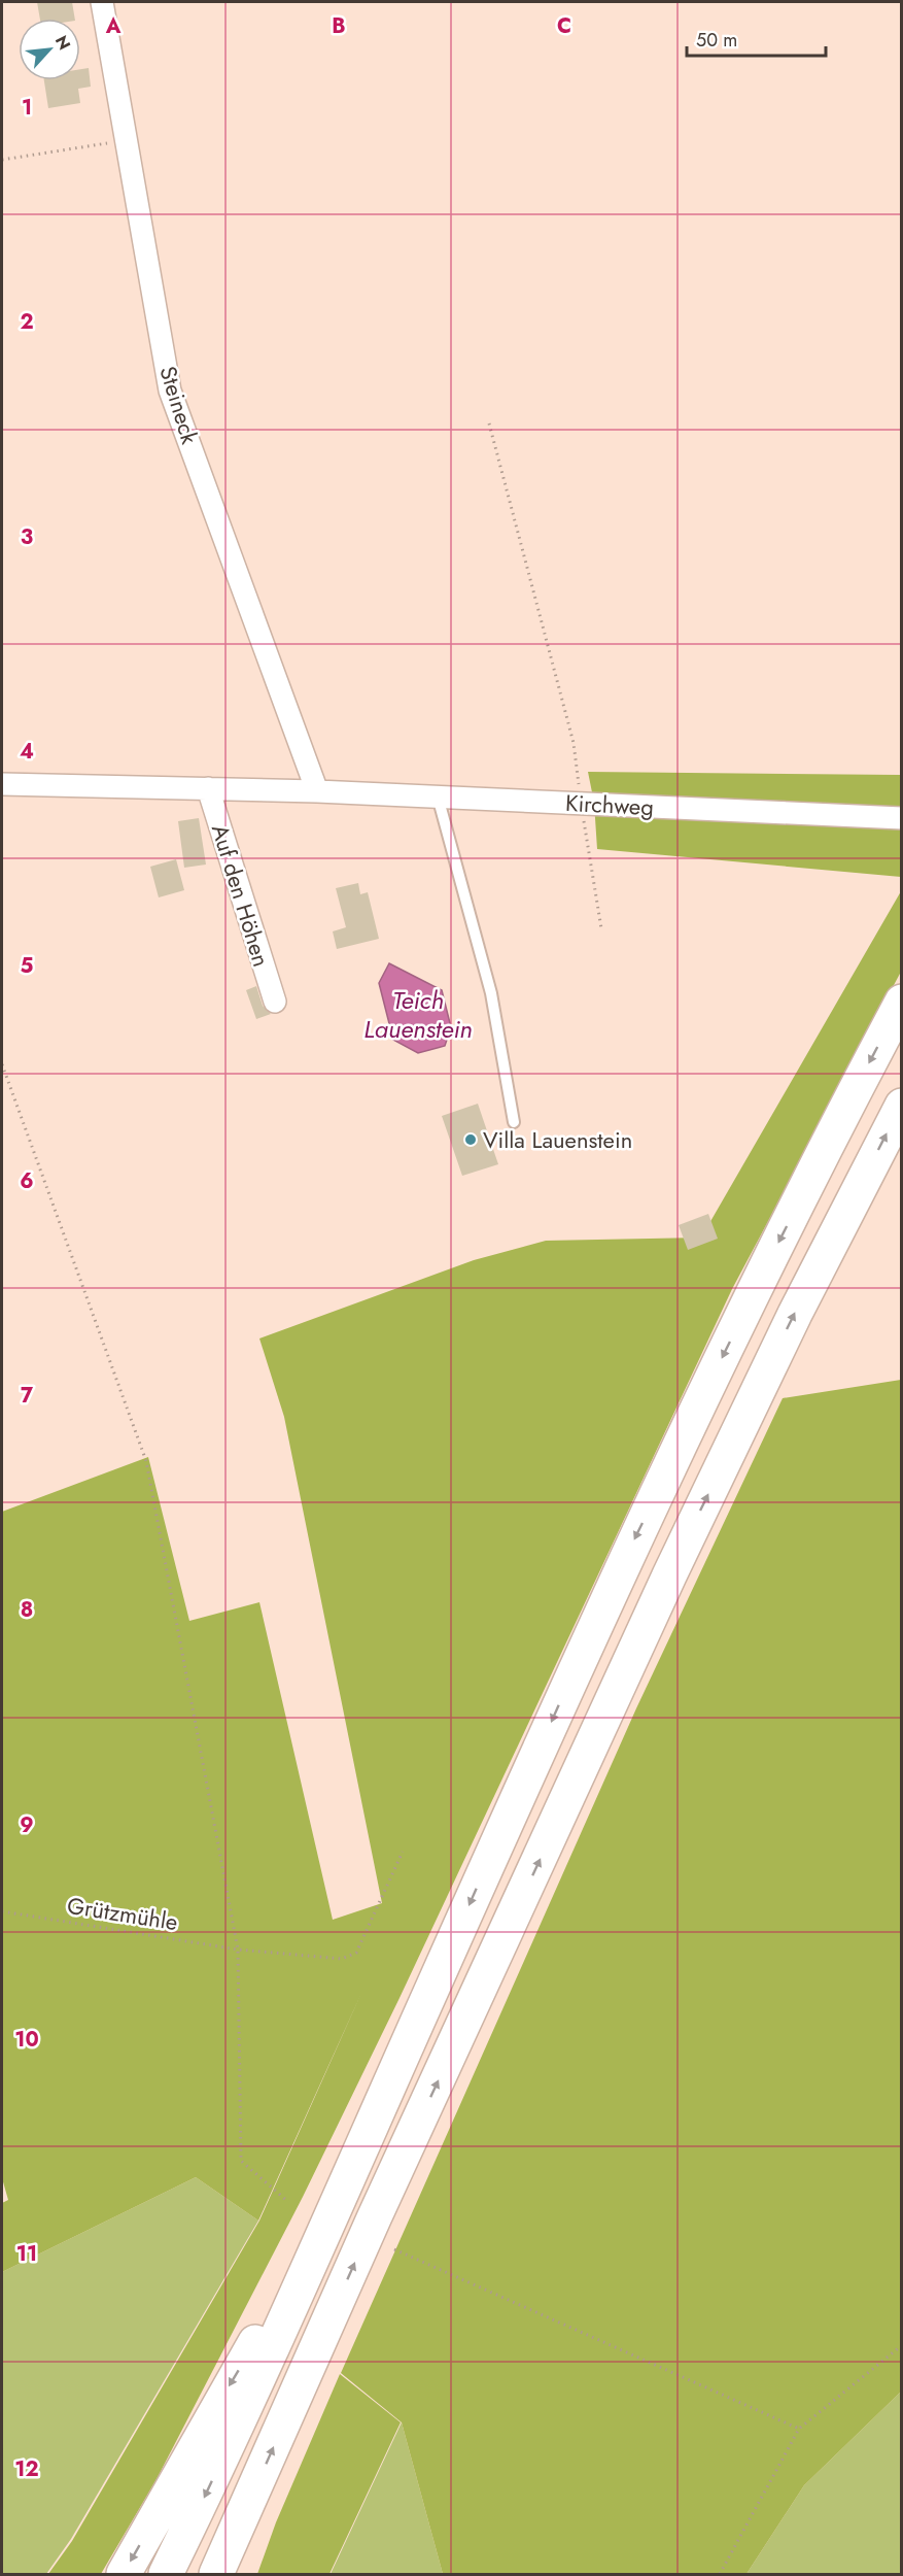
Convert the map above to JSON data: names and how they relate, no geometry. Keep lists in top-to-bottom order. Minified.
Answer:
{"streets":{"street":["Steineck","Kirchweg","Auf den Höhen"],"path":["Grützmühle"]},"crossings":[["Steineck","Kirchweg"],["Steineck","Auf den Höhen"],["Kirchweg","Auf den Höhen"]],"water":["Teich Lauenstein"],"places":["Villa Lauenstein"],"scale_bar":"50 m","north":"top right","grid":{"columns":["A","B","C"],"rows":["1","2","3","4","5","6","7","8","9","10","11","12"]}}
